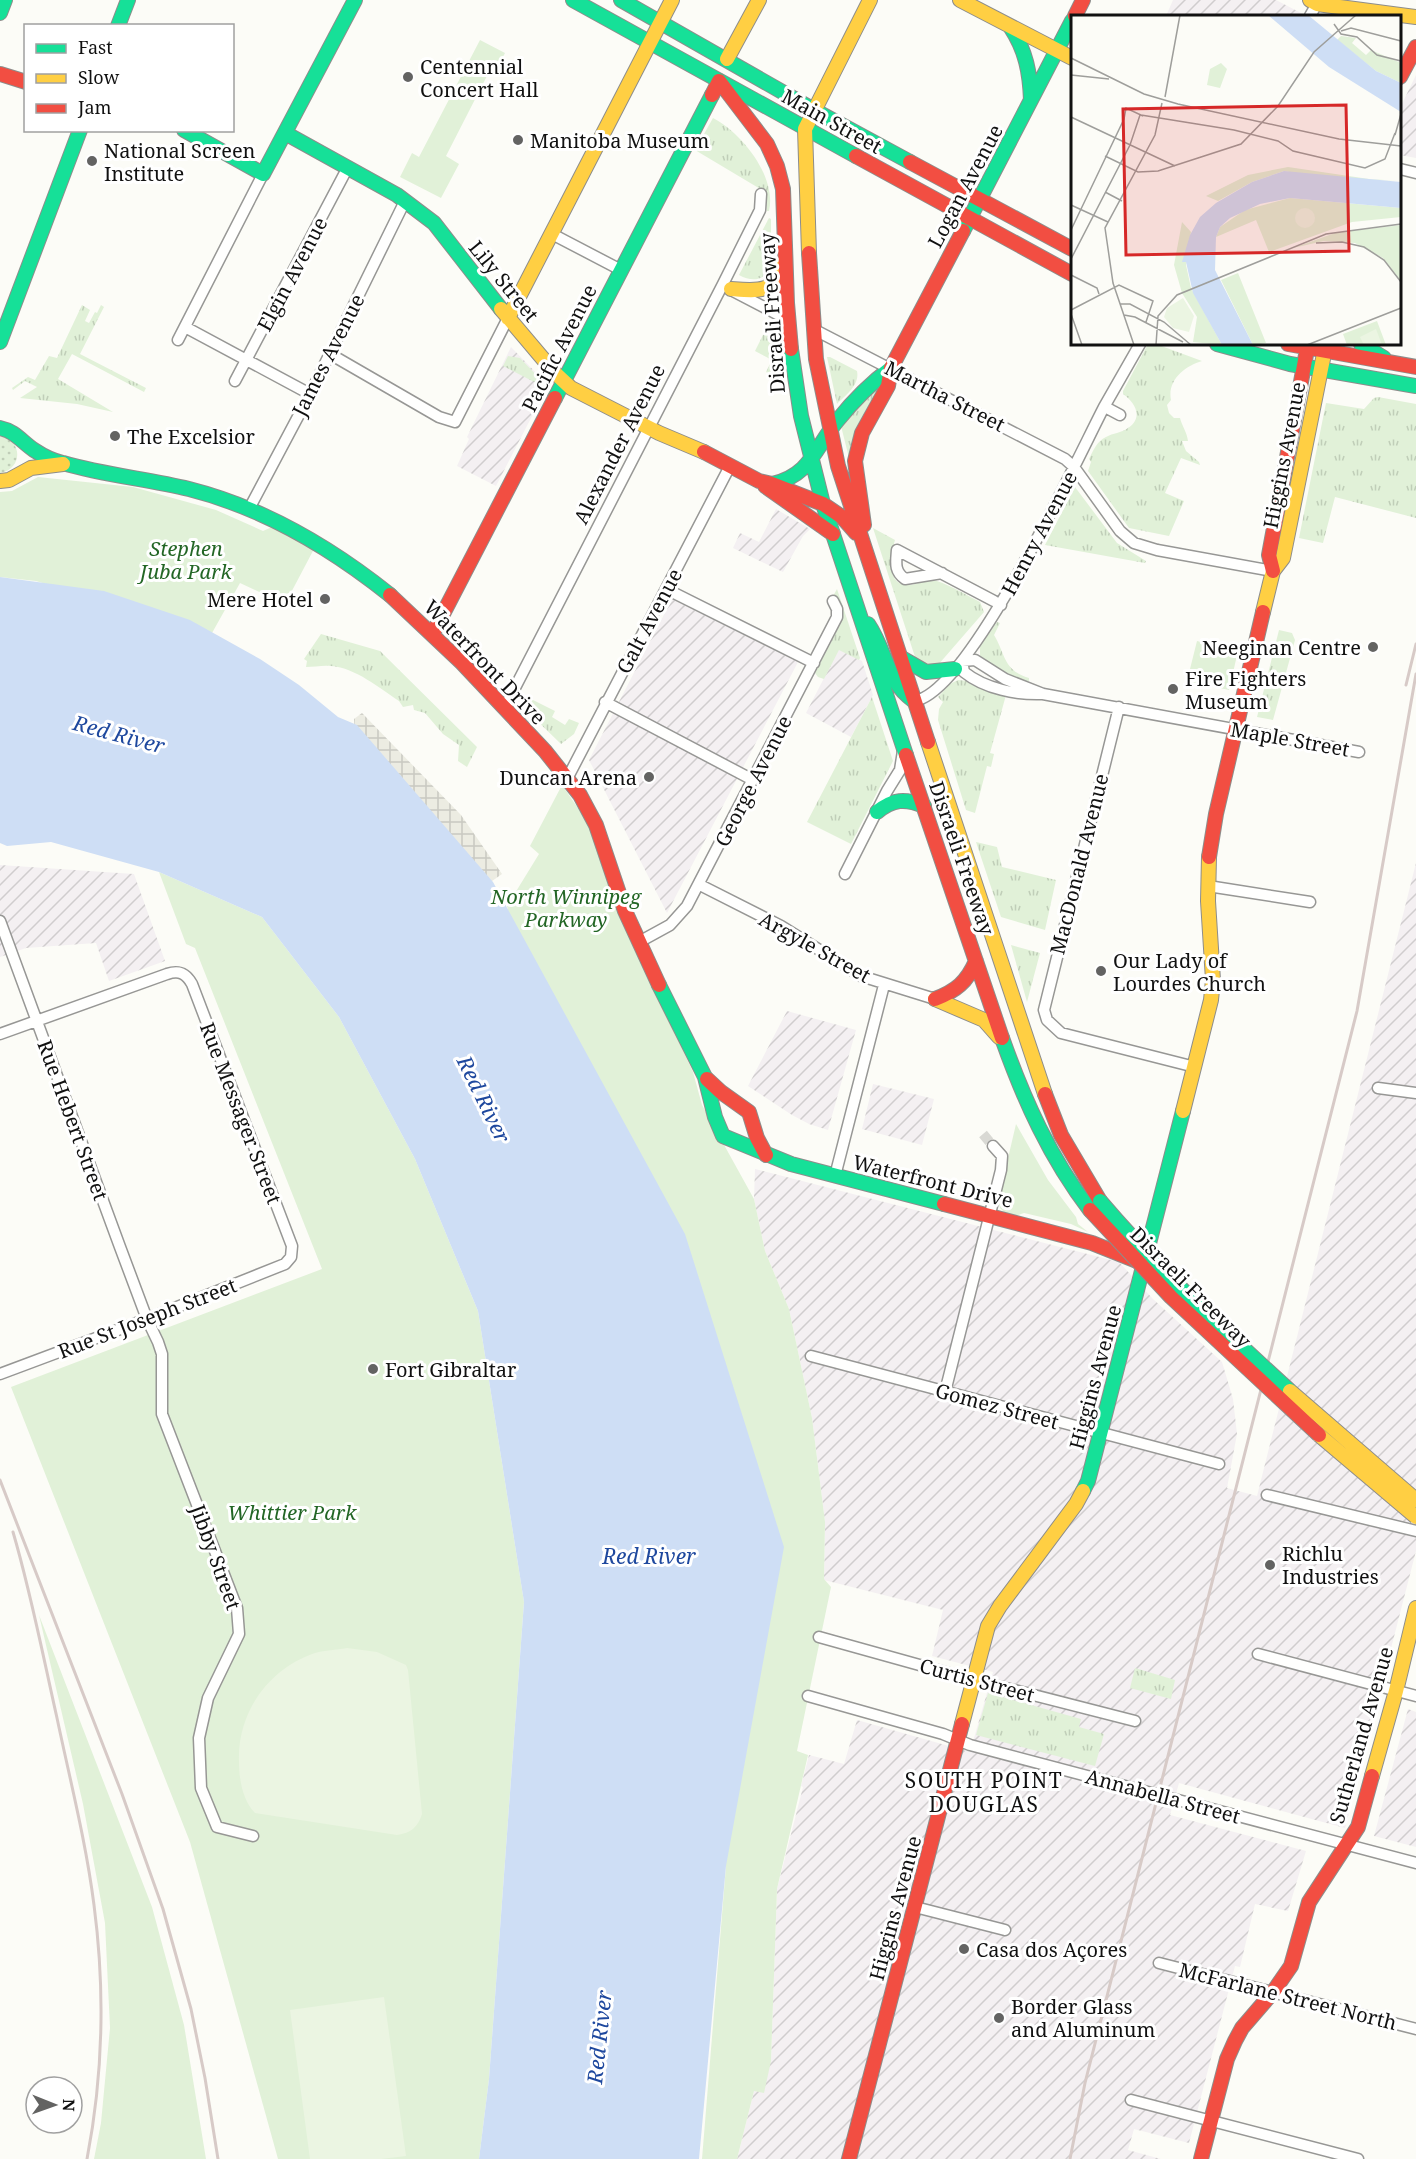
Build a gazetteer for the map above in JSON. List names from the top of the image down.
{
  "streets": {
    "main road": [
      "Main Street",
      "Logan Avenue",
      "Lily Street",
      "Disraeli Freeway",
      "Pacific Avenue",
      "Higgins Avenue",
      "Waterfront Drive",
      "Sutherland Avenue"
    ],
    "street": [
      "Elgin Avenue",
      "James Avenue",
      "Martha Street",
      "Alexander Avenue",
      "Henry Avenue",
      "Galt Avenue",
      "Maple Street",
      "George Avenue",
      "MacDonald Avenue",
      "Argyle Street",
      "Rue Messager Street",
      "Rue Hebert Street",
      "Rue St Joseph Street",
      "Gomez Street",
      "Jibby Street",
      "Curtis Street",
      "Annabella Street",
      "McFarlane Street North"
    ]
  },
  "crossings": [
    ["Main Street", "Logan Avenue"],
    ["Main Street", "Disraeli Freeway"],
    ["Main Street", "Pacific Avenue"],
    ["Logan Avenue", "Lily Street"],
    ["Logan Avenue", "Disraeli Freeway"],
    ["Logan Avenue", "Martha Street"],
    ["Elgin Avenue", "Lily Street"],
    ["Lily Street", "Disraeli Freeway"],
    ["Lily Street", "Pacific Avenue"],
    ["Lily Street", "James Avenue"],
    ["Lily Street", "Alexander Avenue"],
    ["Lily Street", "Galt Avenue"],
    ["Disraeli Freeway", "Pacific Avenue"],
    ["Disraeli Freeway", "Martha Street"],
    ["Disraeli Freeway", "Henry Avenue"],
    ["Pacific Avenue", "Waterfront Drive"],
    ["James Avenue", "Waterfront Drive"],
    ["Martha Street", "Henry Avenue"],
    ["Alexander Avenue", "Waterfront Drive"],
    ["Higgins Avenue", "Waterfront Drive"],
    ["Higgins Avenue", "Maple Street"],
    ["Higgins Avenue", "MacDonald Avenue"],
    ["Higgins Avenue", "Gomez Street"],
    ["Higgins Avenue", "Curtis Street"],
    ["Higgins Avenue", "Annabella Street"],
    ["Henry Avenue", "Maple Street"],
    ["Galt Avenue", "Waterfront Drive"],
    ["Waterfront Drive", "George Avenue"],
    ["Maple Street", "MacDonald Avenue"],
    ["George Avenue", "Argyle Street"],
    ["Rue Messager Street", "Rue Hebert Street"],
    ["Rue Messager Street", "Rue St Joseph Street"],
    ["Rue Hebert Street", "Rue St Joseph Street"],
    ["Rue Hebert Street", "Jibby Street"],
    ["Rue St Joseph Street", "Jibby Street"],
    ["Sutherland Avenue", "Annabella Street"],
    ["Sutherland Avenue", "McFarlane Street North"]
  ],
  "districts": ["SOUTH POINT DOUGLAS"],
  "water": ["Red River"],
  "parks": ["Stephen Juba Park", "North Winnipeg Parkway", "Whittier Park"],
  "places": [
    "Centennial Concert Hall",
    "Manitoba Museum",
    "National Screen Institute",
    "The Excelsior",
    "Mere Hotel",
    "Neeginan Centre",
    "Fire Fighters Museum",
    "Duncan Arena",
    "Our Lady of Lourdes Church",
    "Fort Gibraltar",
    "Richlu Industries",
    "Casa dos Açores",
    "Border Glass and Aluminum"
  ],
  "legend": ["Fast", "Slow", "Jam"],
  "north": "right"
}
